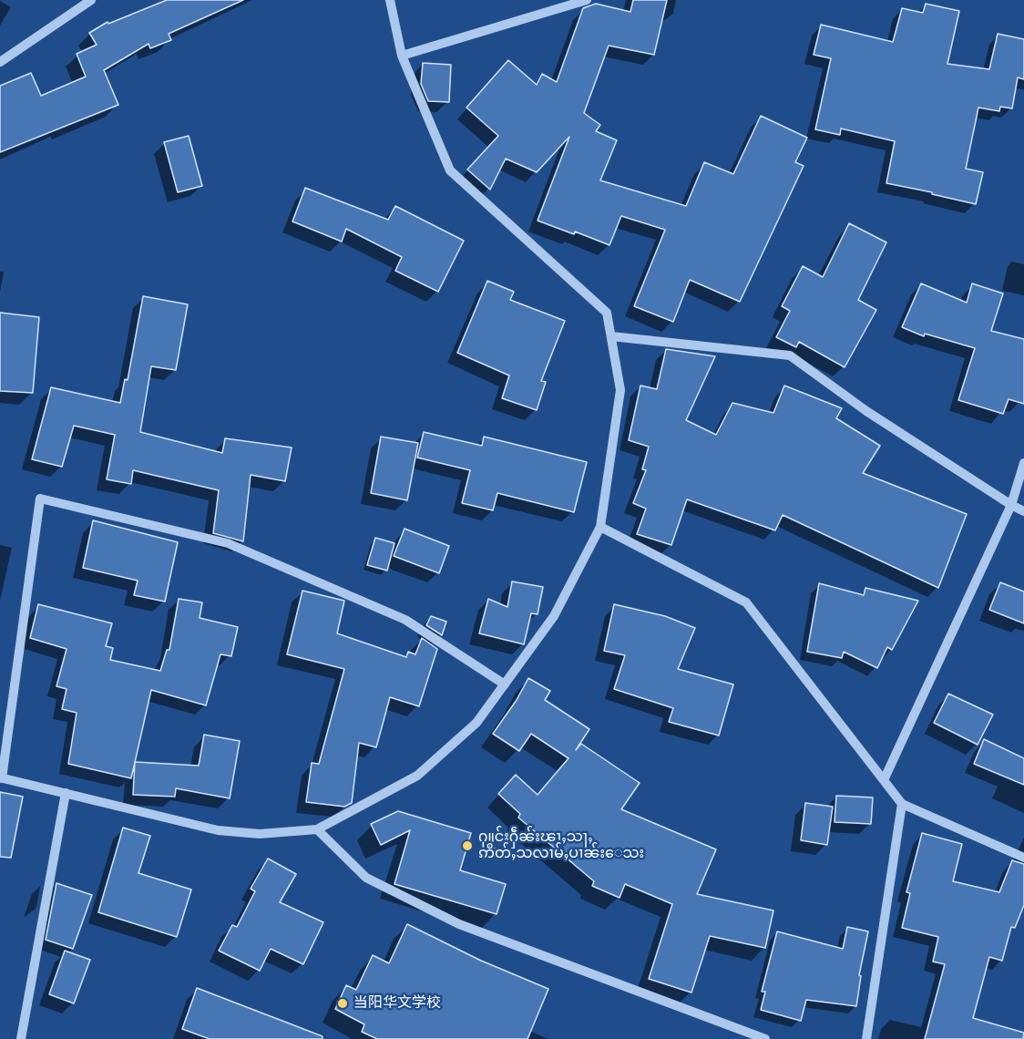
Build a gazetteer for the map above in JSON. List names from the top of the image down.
{
  "places": ["ႁူင်းႁဵၼ်းၽႃႇသႃႇ ဢိတ်ႇသလၢမ်ႇပၢၼ်းေသး", "当阳华文学校"]
}
